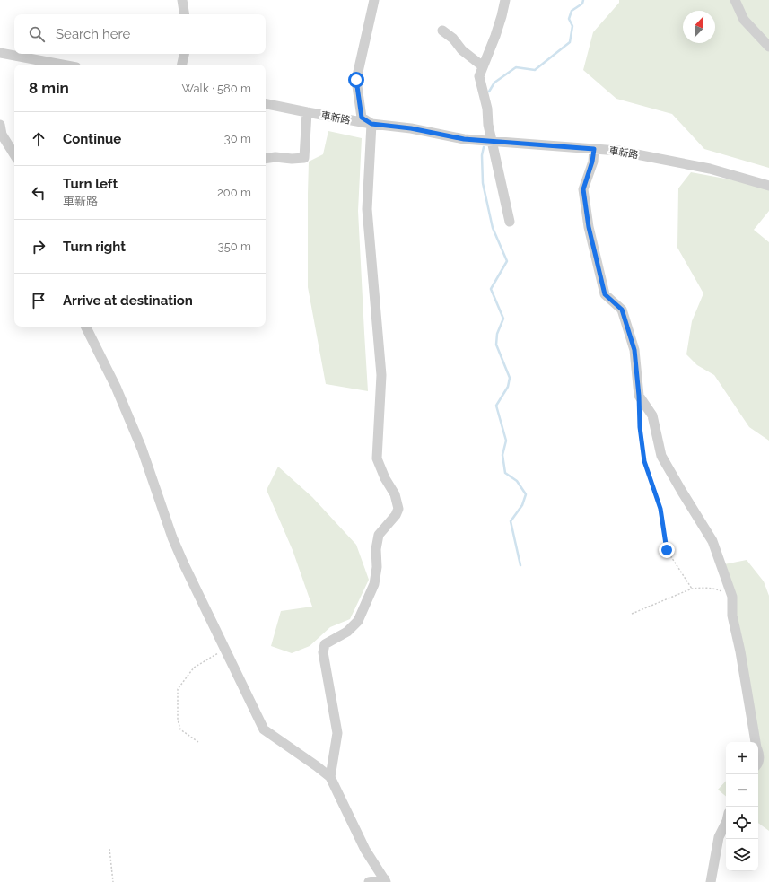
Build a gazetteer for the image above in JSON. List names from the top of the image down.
{
  "streets": {
    "street": ["車新路"]
  },
  "north": "top right",
  "page": {
    "search": "Search here",
    "heading": ["8 min", "Walk · 580 m"],
    "list": [
      ["Continue", "30 m"],
      ["Turn left", "車新路", "200 m"],
      ["Turn right", "350 m"],
      "Arrive at destination"
    ],
    "map_buttons": ["+", "−"]
  }
}
